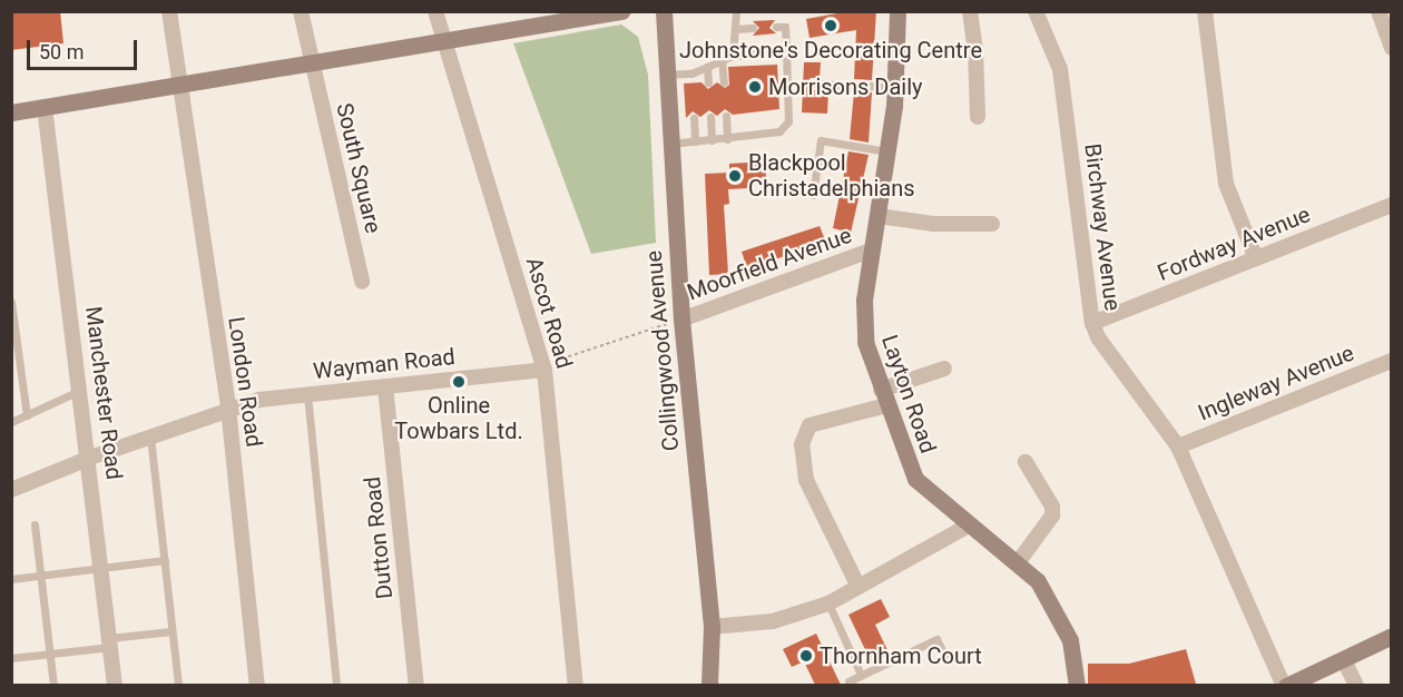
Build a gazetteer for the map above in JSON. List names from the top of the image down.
{
  "streets": {
    "street": [
      "South Square",
      "Birchway Avenue",
      "Fordway Avenue",
      "Moorfield Avenue",
      "Ascot Road",
      "Collingwood Avenue",
      "Wayman Road",
      "London Road",
      "Ingleway Avenue",
      "Manchester Road",
      "Layton Road",
      "Dutton Road"
    ]
  },
  "crossings": [
    ["Birchway Avenue", "Fordway Avenue"],
    ["Birchway Avenue", "Ingleway Avenue"],
    ["Moorfield Avenue", "Collingwood Avenue"],
    ["Moorfield Avenue", "Layton Road"],
    ["Ascot Road", "Wayman Road"],
    ["Wayman Road", "London Road"],
    ["Wayman Road", "Manchester Road"],
    ["Wayman Road", "Dutton Road"]
  ],
  "places": [
    "Johnstone's Decorating Centre",
    "Morrisons Daily",
    "Blackpool Christadelphians",
    "Online Towbars Ltd.",
    "Thornham Court"
  ],
  "scale_bar": "50 m"
}
